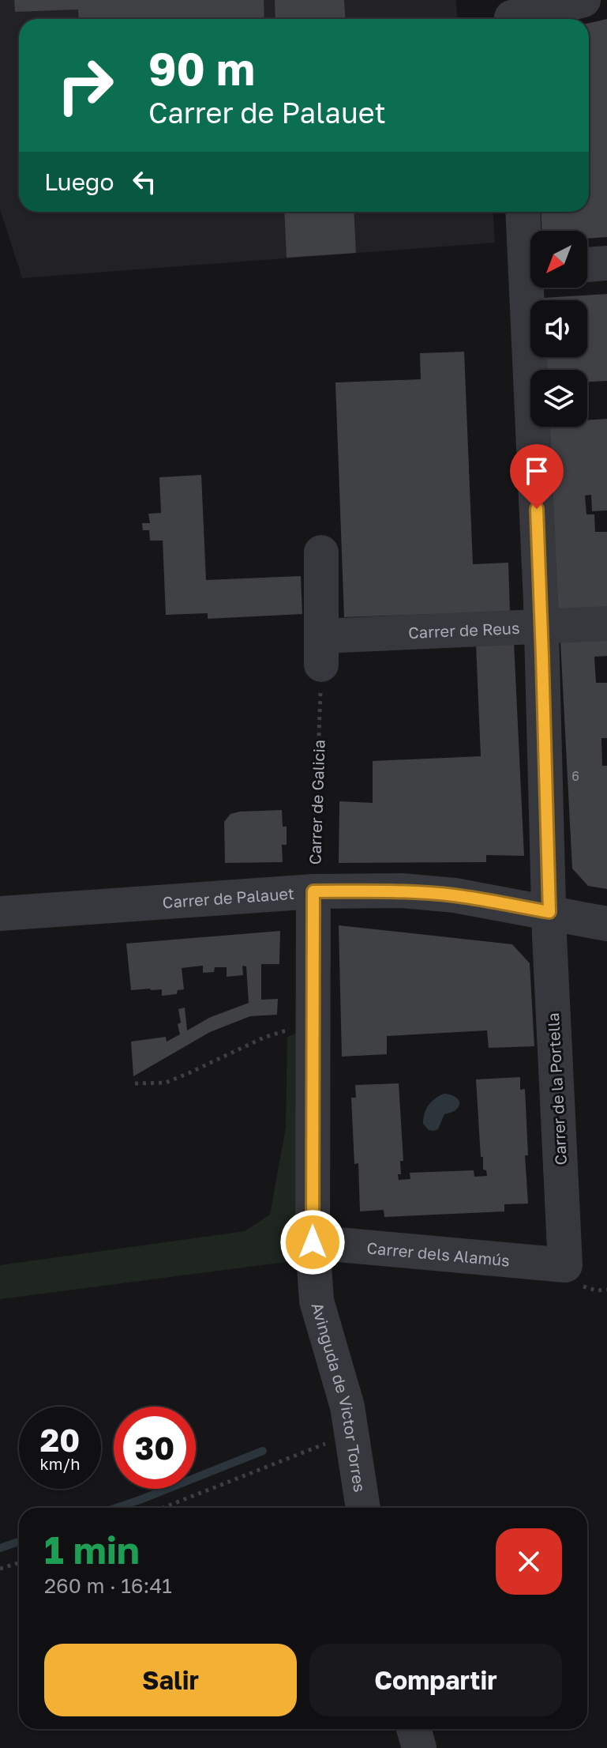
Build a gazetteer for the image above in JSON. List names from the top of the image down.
{
  "streets": {
    "street": [
      "Carrer de Reus",
      "Carrer de Palauet",
      "Carrer de la Portella",
      "Carrer dels Alamús",
      "Avinguda de Victor Torres"
    ],
    "path": ["Carrer de Galicia"]
  },
  "crossings": [
    ["Carrer de Reus", "Carrer de Galicia"],
    ["Carrer de Reus", "Carrer de la Portella"],
    ["Carrer de Galicia", "Carrer de Palauet"],
    ["Carrer de Palauet", "Carrer de la Portella"],
    ["Carrer de la Portella", "Carrer dels Alamús"],
    ["Carrer dels Alamús", "Avinguda de Victor Torres"]
  ],
  "house_numbers": ["6"],
  "north": "bottom left",
  "page": {
    "turn": ["90 m", "Carrer de Palauet"],
    "then": "Luego",
    "speed": "20 km/h",
    "limit": "30",
    "heading": ["1 min", "260 m · 16:41"],
    "buttons": ["Salir", "Compartir"]
  }
}
